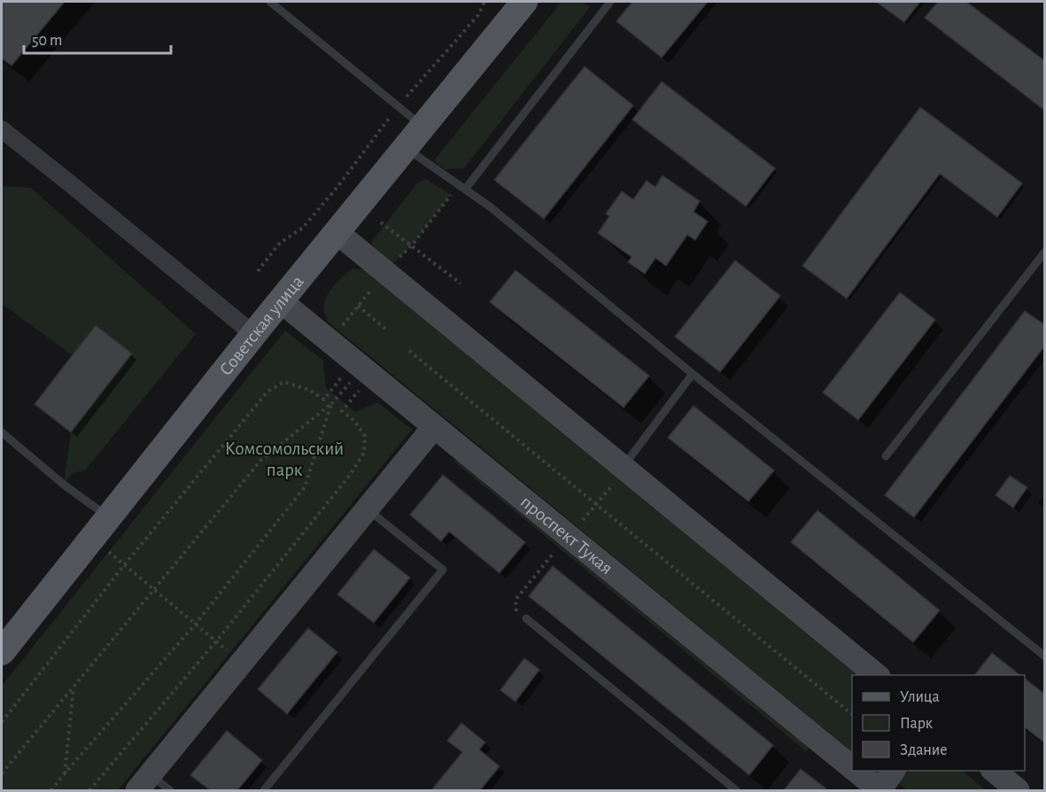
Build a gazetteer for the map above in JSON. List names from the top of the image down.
{
  "streets": {
    "main road": ["Советская улица", "проспект Тукая"]
  },
  "crossings": [
    ["Советская улица", "проспект Тукая"]
  ],
  "parks": ["Комсомольский парк"],
  "legend": ["Улица", "Парк", "Здание"],
  "scale_bar": "50 m"
}
